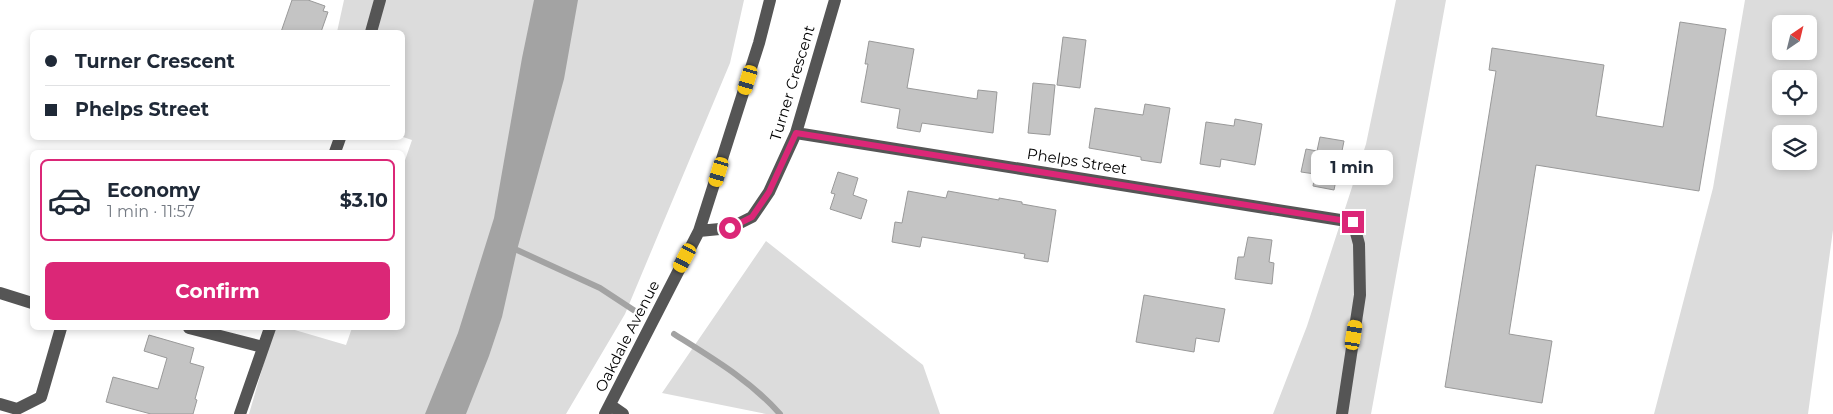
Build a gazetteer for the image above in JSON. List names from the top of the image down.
{
  "streets": {
    "street": ["Turner Crescent", "Phelps Street", "Oakdale Avenue"]
  },
  "crossings": [
    ["Turner Crescent", "Phelps Street"],
    ["Turner Crescent", "Oakdale Avenue"]
  ],
  "north": "top right",
  "page": {
    "banner": ["Turner Crescent", "Phelps Street"],
    "bubble": "1 min",
    "list": [
      {
        "name": "Economy",
        "note": "1 min · 11:57",
        "value": "$3.10"
      }
    ],
    "buttons": "Confirm"
  }
}
